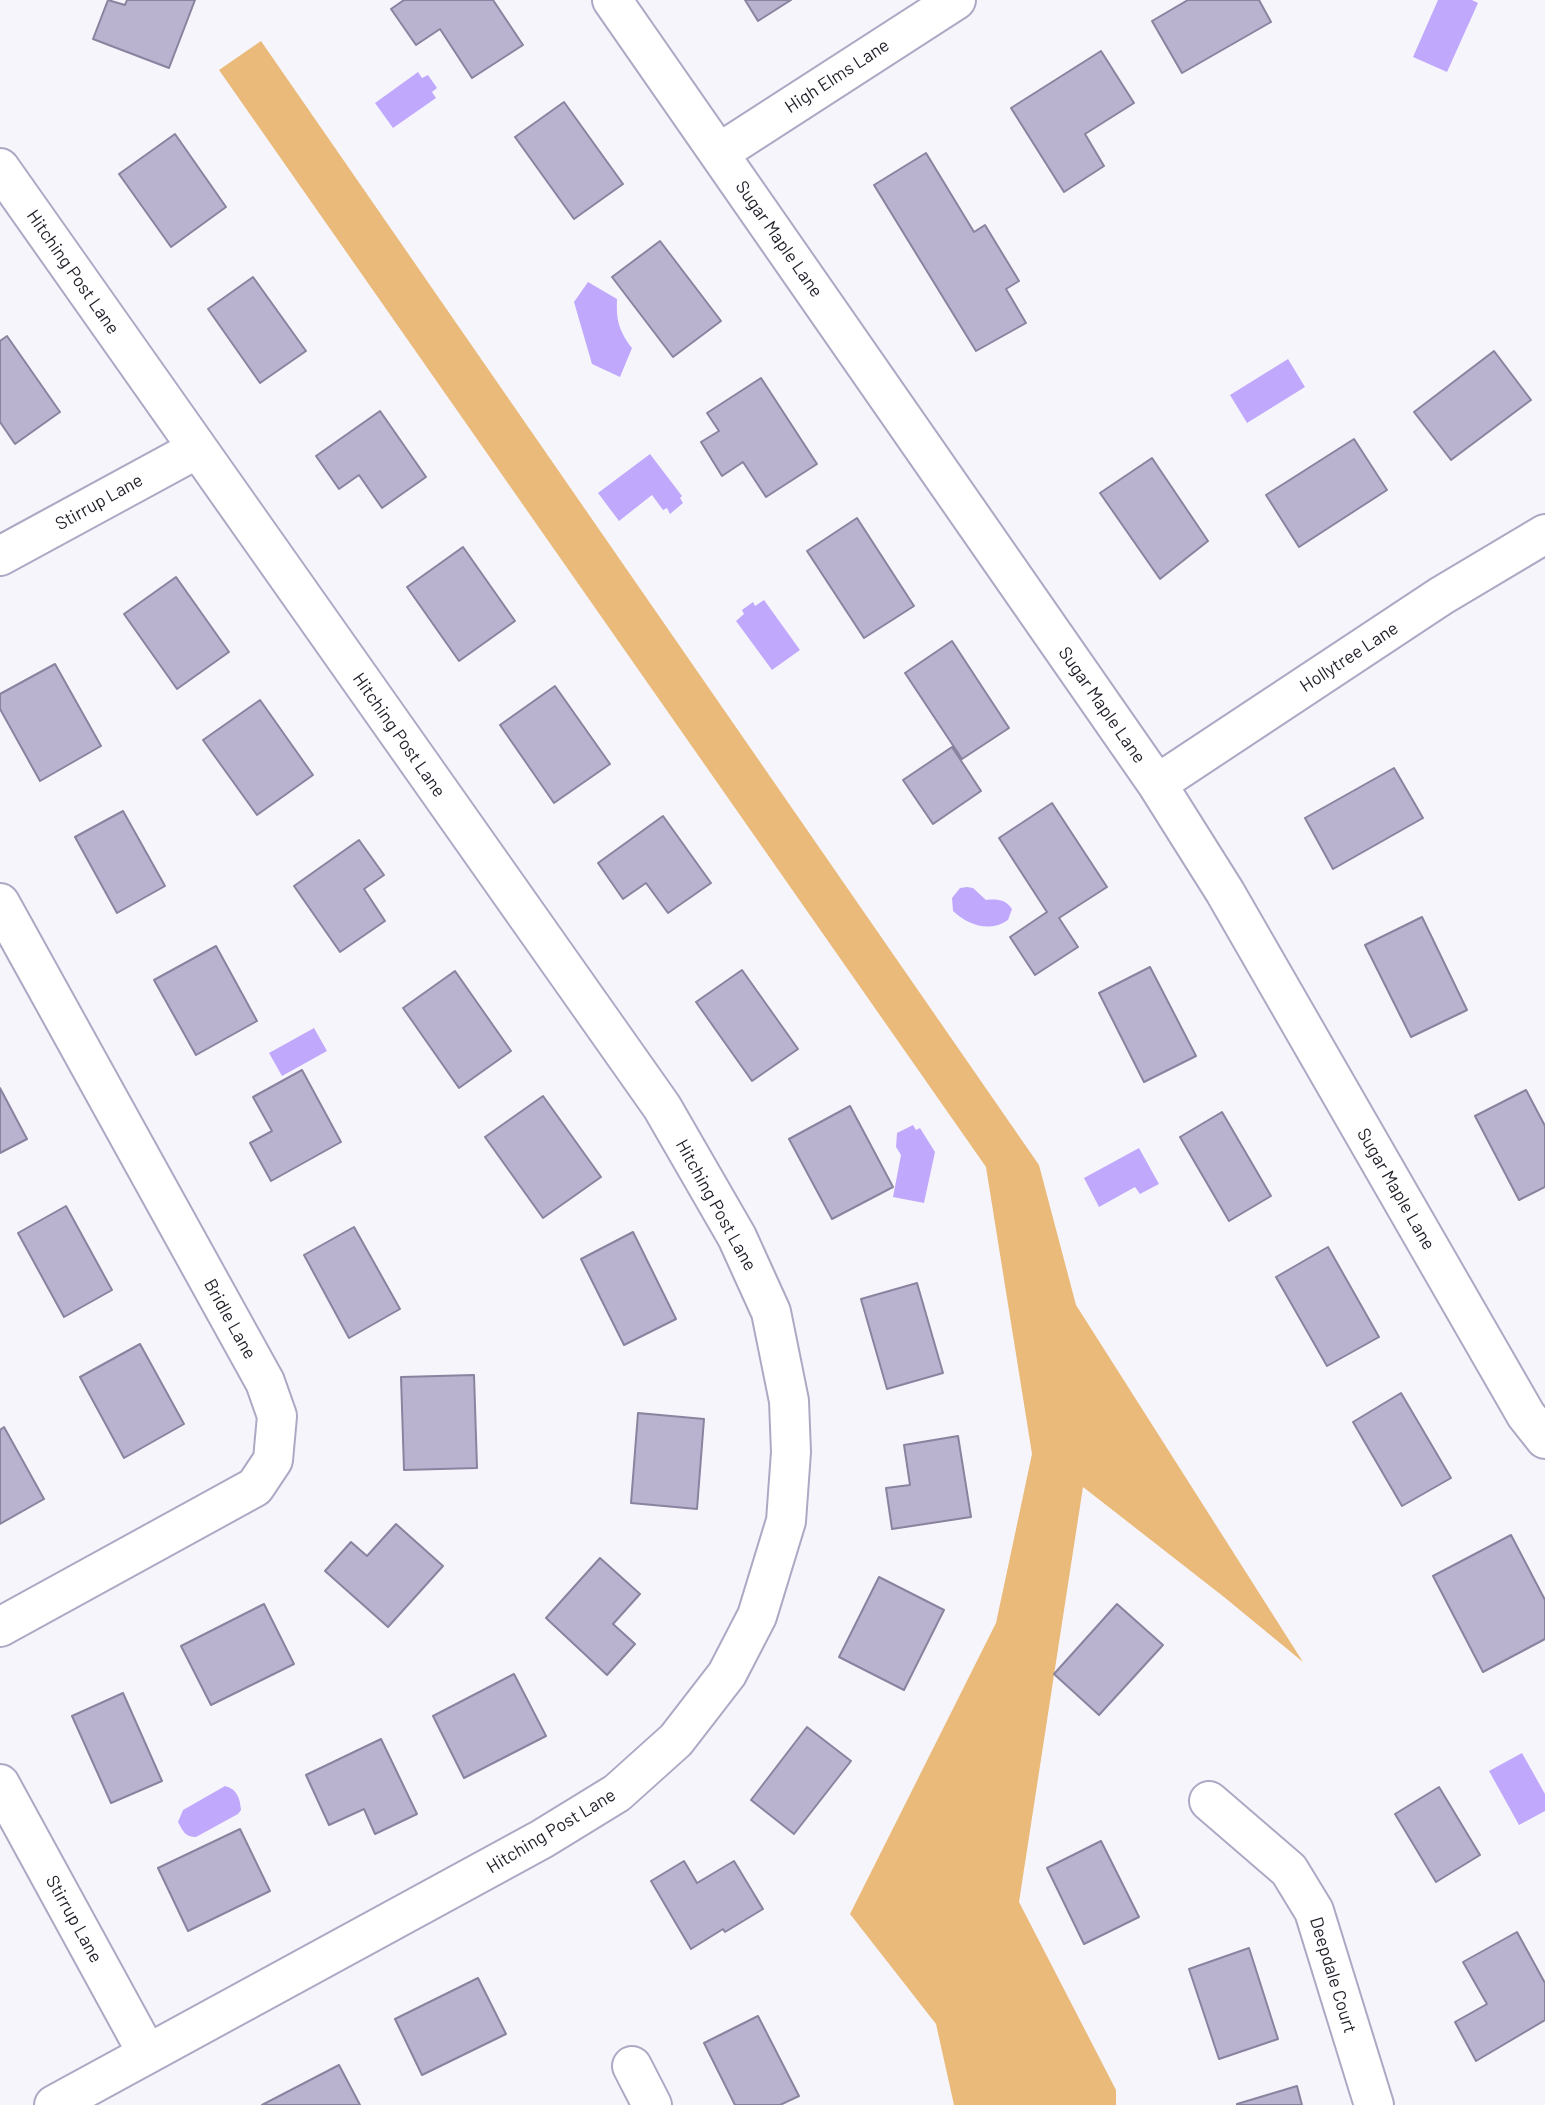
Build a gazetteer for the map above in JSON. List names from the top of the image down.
{
  "streets": {
    "street": [
      "High Elms Lane",
      "Sugar Maple Lane",
      "Hitching Post Lane",
      "Stirrup Lane",
      "Hollytree Lane",
      "Bridle Lane",
      "Deepdale Court"
    ]
  },
  "crossings": [
    ["High Elms Lane", "Sugar Maple Lane"],
    ["Sugar Maple Lane", "Hollytree Lane"],
    ["Hitching Post Lane", "Stirrup Lane"]
  ]
}
